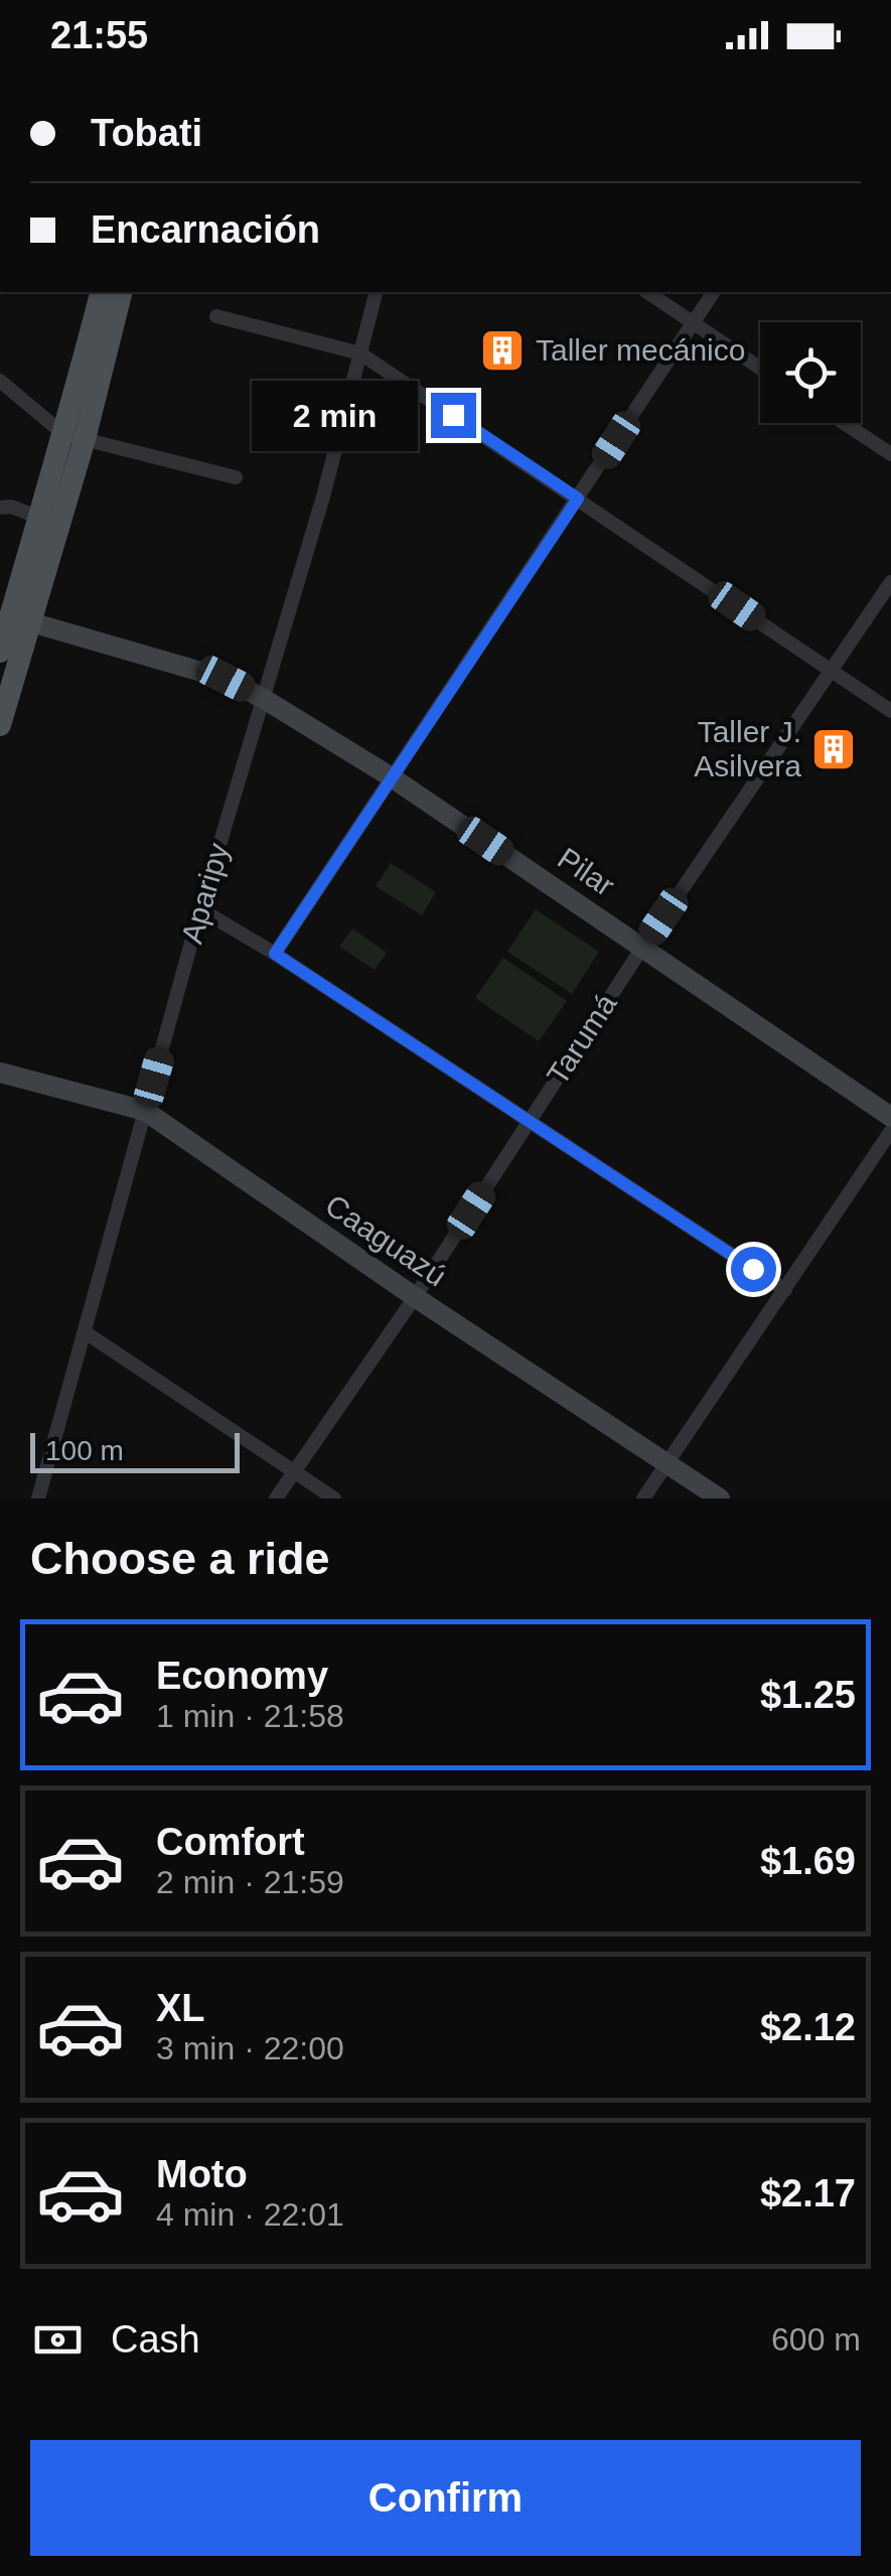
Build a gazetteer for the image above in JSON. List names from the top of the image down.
{
  "streets": {
    "street": [
      "Pilar",
      "Aparipy",
      "Tarumá",
      "Caaguazú"
    ]
  },
  "crossings": [
    ["Pilar", "Aparipy"],
    ["Pilar", "Tarumá"],
    ["Aparipy", "Caaguazú"],
    ["Tarumá", "Caaguazú"]
  ],
  "places": {
    "building": ["Taller mecánico", "Taller J. Asilvera"]
  },
  "scale_bar": "100 m",
  "page": {
    "status": "21:55",
    "banner": ["Tobati", "Encarnación"],
    "bubble": "2 min",
    "scale": "100 m",
    "heading": "Choose a ride",
    "list": [
      {
        "name": "Economy",
        "note": "1 min · 21:58",
        "value": "$1.25"
      },
      {
        "name": "Comfort",
        "note": "2 min · 21:59",
        "value": "$1.69"
      },
      {
        "name": "XL",
        "note": "3 min · 22:00",
        "value": "$2.12"
      },
      {
        "name": "Moto",
        "note": "4 min · 22:01",
        "value": "$2.17"
      }
    ],
    "pay": ["Cash", "600 m"],
    "buttons": "Confirm"
  }
}
